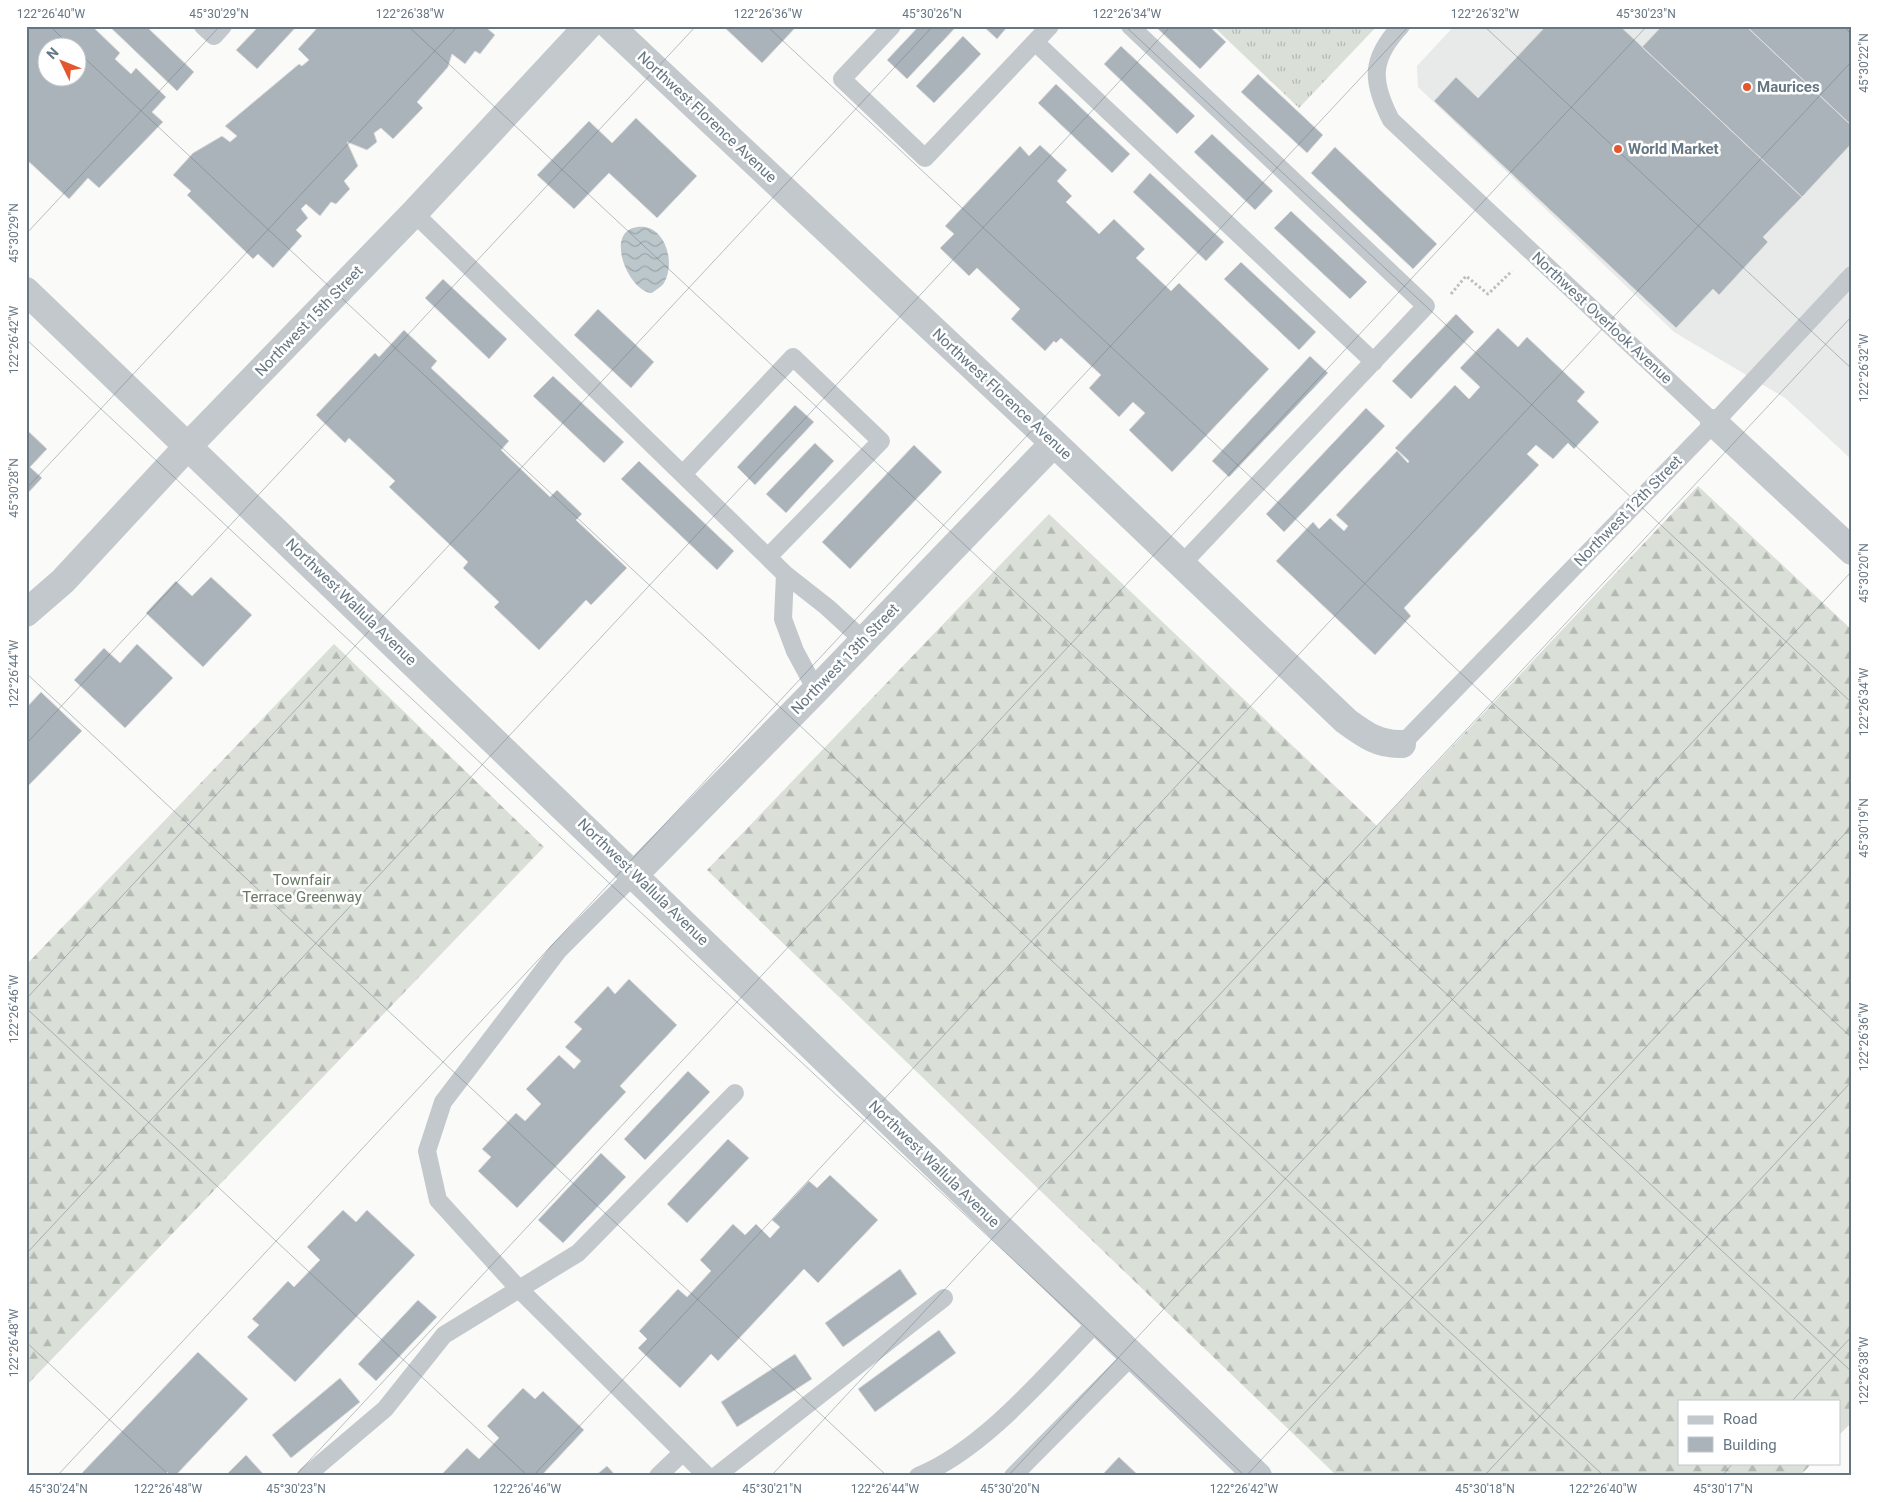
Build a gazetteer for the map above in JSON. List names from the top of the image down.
{
  "streets": {
    "street": [
      "Northwest Florence Avenue",
      "Northwest Overlook Avenue",
      "Northwest 15th Street",
      "Northwest Wallula Avenue",
      "Northwest 13th Street"
    ],
    "lane": ["Northwest 12th Street"]
  },
  "crossings": [
    ["Northwest Florence Avenue", "Northwest 12th Street"],
    ["Northwest Florence Avenue", "Northwest 13th Street"],
    ["Northwest Overlook Avenue", "Northwest 12th Street"],
    ["Northwest 15th Street", "Northwest Wallula Avenue"],
    ["Northwest Wallula Avenue", "Northwest 13th Street"]
  ],
  "parks": ["Townfair Terrace Greenway"],
  "places": ["Maurices", "World Market"],
  "legend": ["Road", "Building"],
  "north": "top left",
  "coordinates": [
    "122°26'40\"W",
    "45°30'29\"N",
    "122°26'38\"W",
    "122°26'36\"W",
    "45°30'26\"N",
    "122°26'34\"W",
    "122°26'32\"W",
    "45°30'23\"N",
    "45°30'22\"N",
    "122°26'42\"W",
    "45°30'28\"N",
    "45°30'20\"N",
    "122°26'44\"W",
    "45°30'19\"N",
    "122°26'46\"W",
    "122°26'48\"W",
    "45°30'24\"N",
    "45°30'21\"N",
    "45°30'18\"N",
    "45°30'17\"N"
  ]
}
